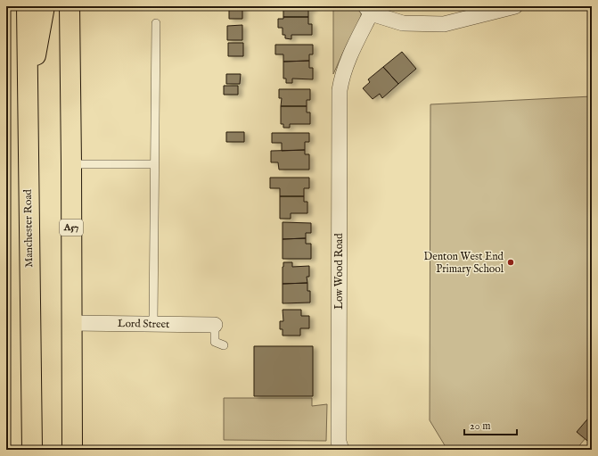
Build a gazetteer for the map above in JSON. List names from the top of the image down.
{
  "streets": {
    "highway": ["A57", "Manchester Road"],
    "street": ["Low Wood Road", "Lord Street"]
  },
  "crossings": [
    ["A57", "Lord Street"]
  ],
  "places": ["Denton West End Primary School"],
  "scale_bar": "20 m"
}
